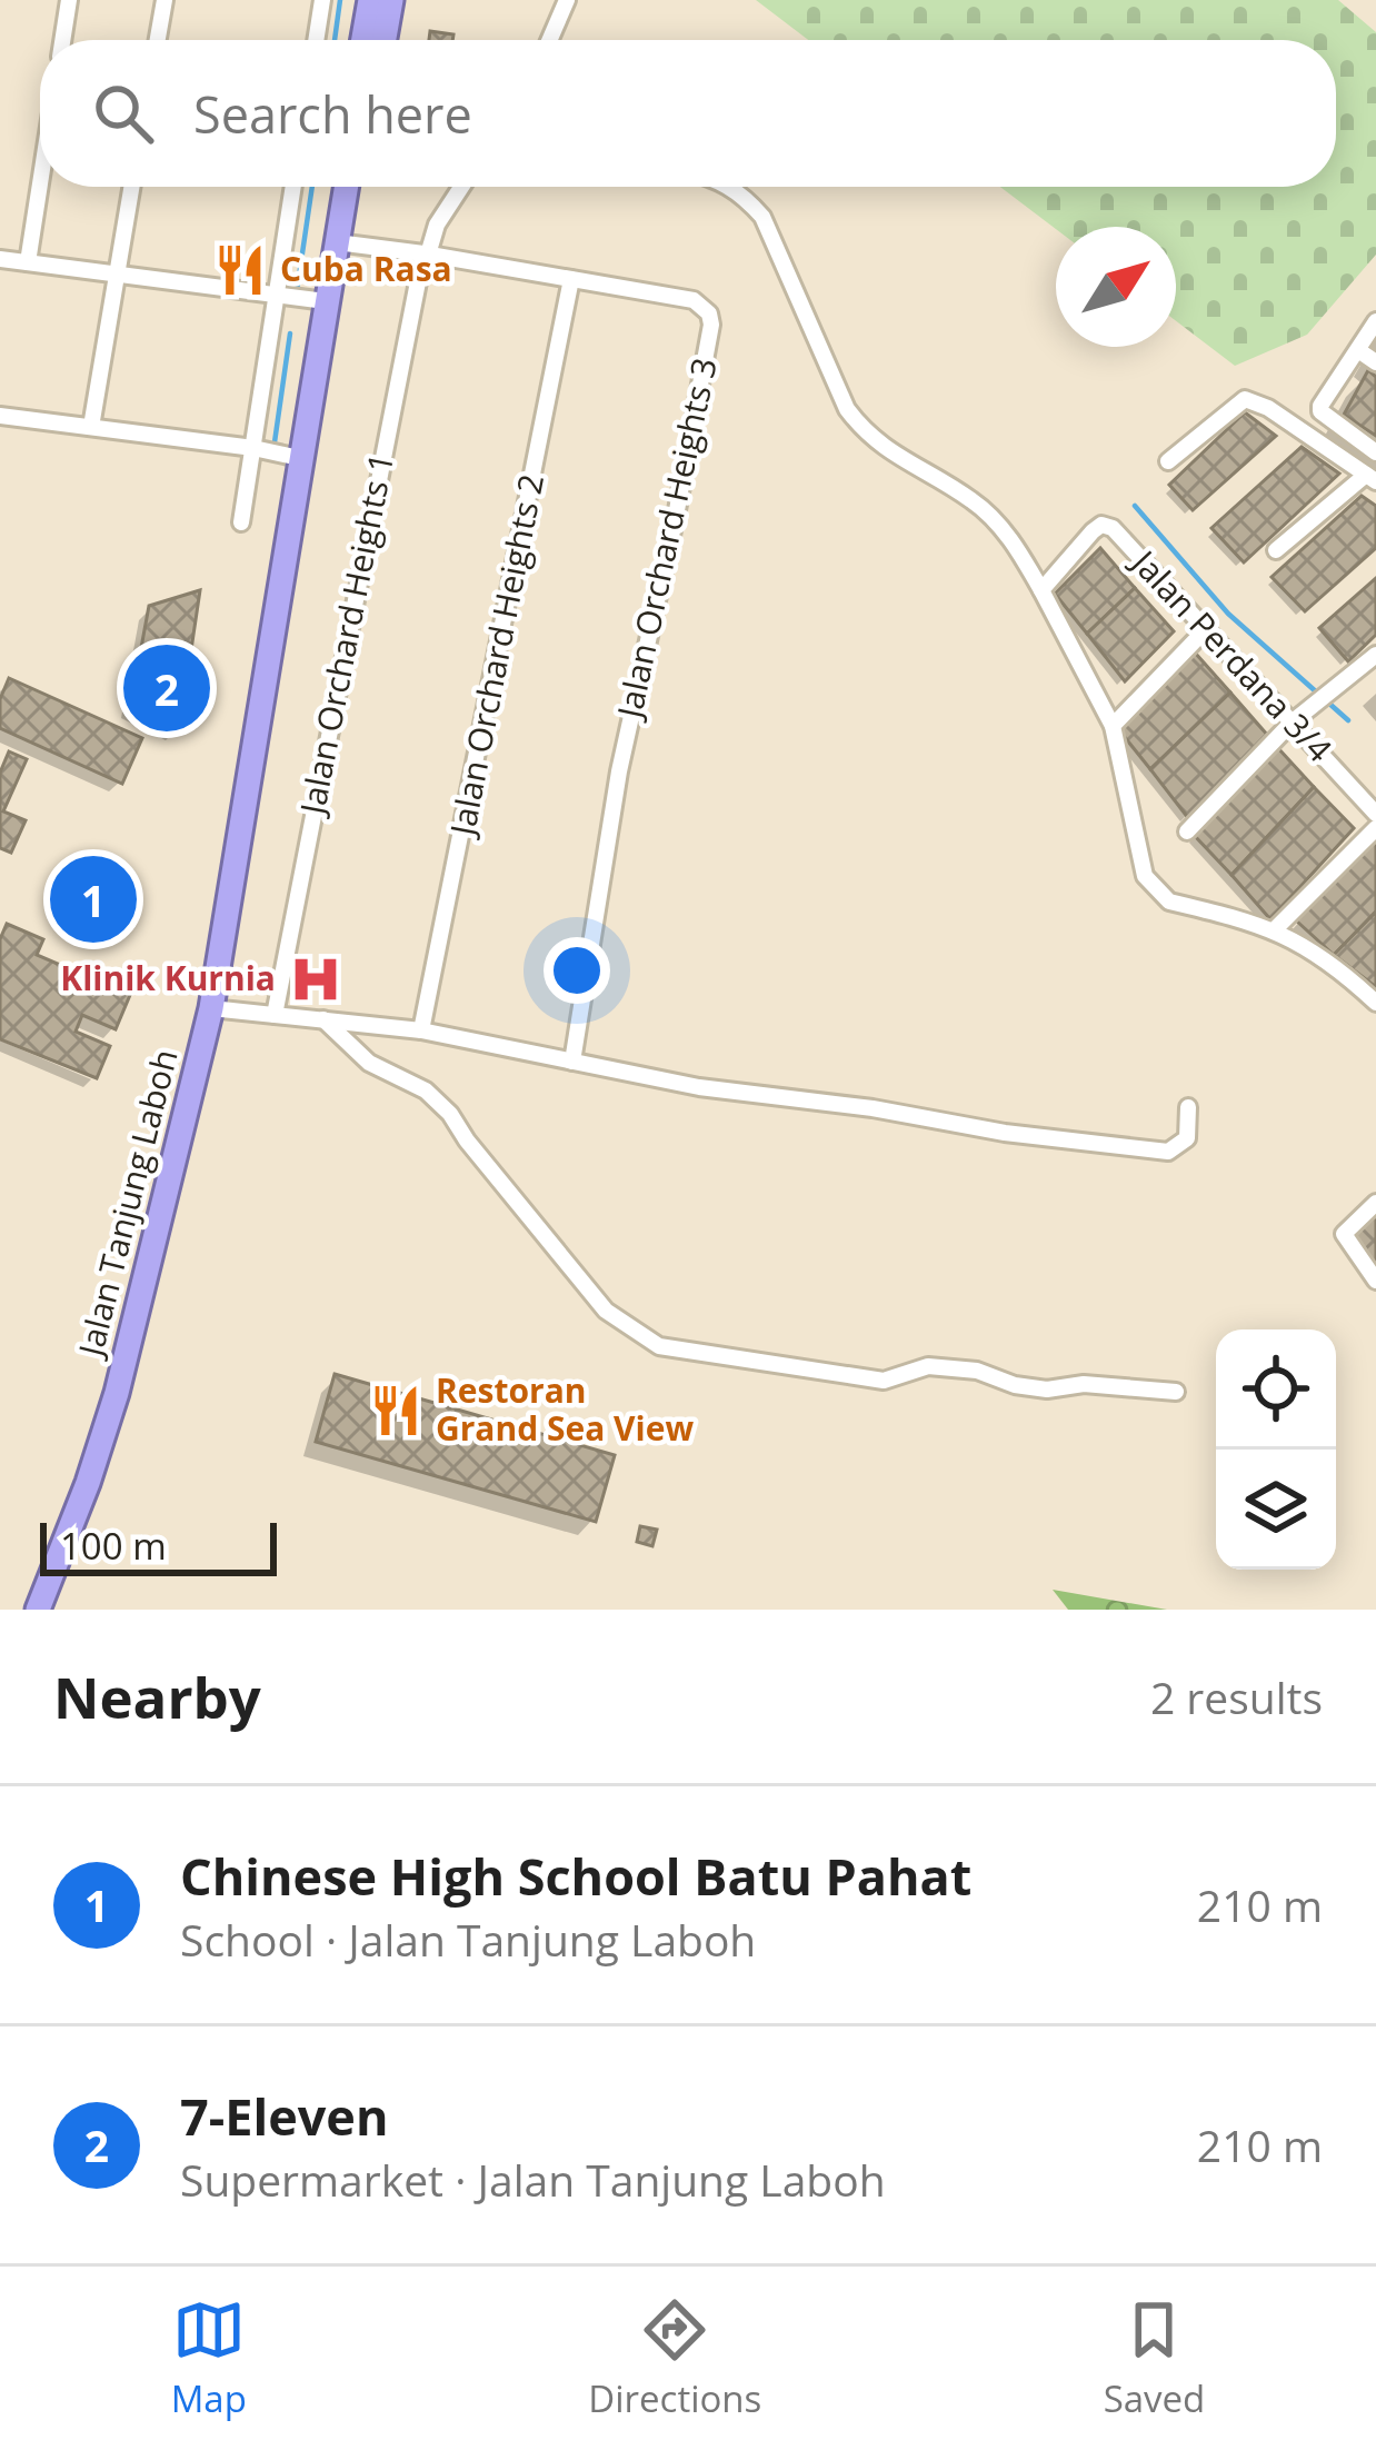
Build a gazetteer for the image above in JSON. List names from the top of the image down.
{
  "streets": {
    "highway": ["Jalan Tanjung Laboh"],
    "street": [
      "Jalan Orchard Heights 3",
      "Jalan Orchard Heights 1",
      "Jalan Orchard Heights 2",
      "Jalan Perdana 3/4"
    ]
  },
  "crossings": [
    ["Jalan Orchard Heights 3", "Jalan Orchard Heights 1"],
    ["Jalan Orchard Heights 3", "Jalan Orchard Heights 2"],
    ["Jalan Orchard Heights 3", "Jalan Tanjung Laboh"]
  ],
  "places": {
    "restaurant": ["Cuba Rasa", "Restoran Grand Sea View"],
    "hospital": ["Klinik Kurnia"]
  },
  "scale_bar": "100 m",
  "north": "top right",
  "page": {
    "search": "Search here",
    "pins": ["2", "1"],
    "scale": "100 m",
    "heading": ["Nearby", "2 results"],
    "list": [
      {
        "mark": "1",
        "name": "Chinese High School Batu Pahat",
        "note": "School · Jalan Tanjung Laboh",
        "value": "210 m"
      },
      {
        "mark": "2",
        "name": "7-Eleven",
        "note": "Supermarket · Jalan Tanjung Laboh",
        "value": "210 m"
      }
    ],
    "nav": ["Map", "Directions", "Saved"]
  }
}
